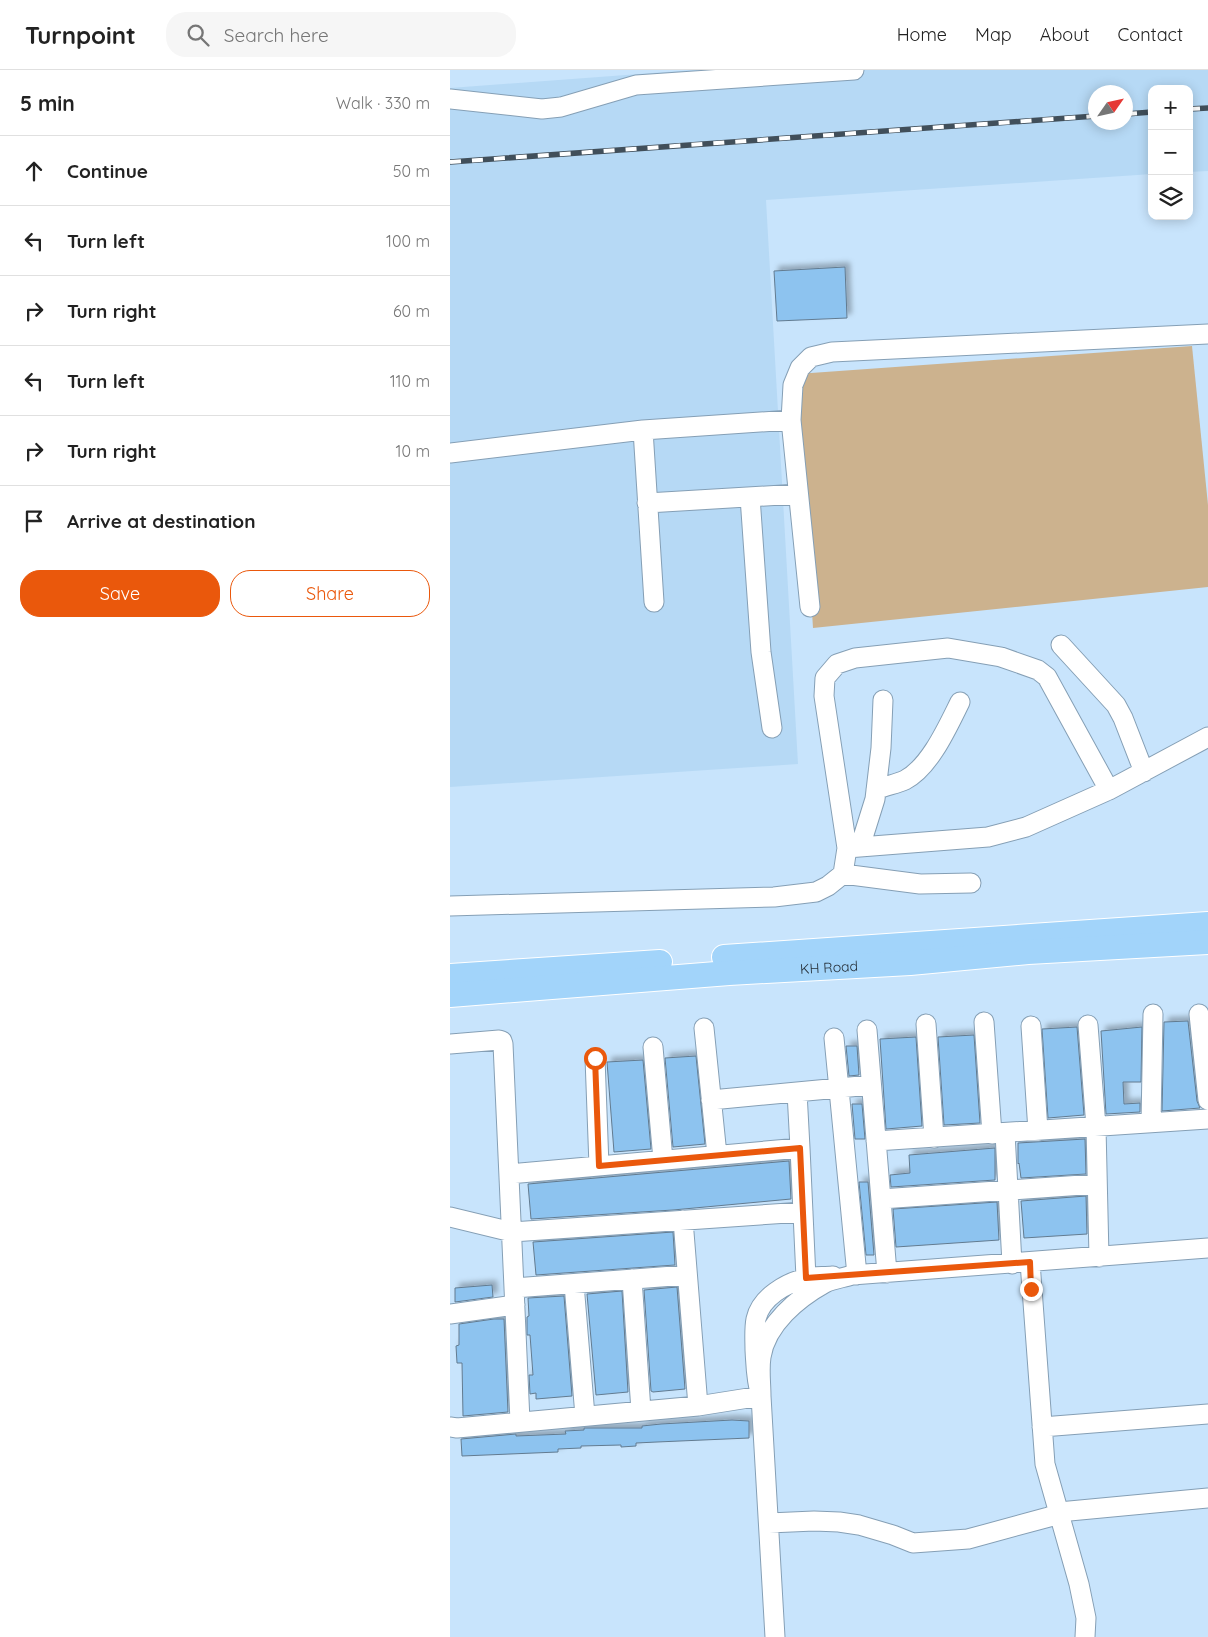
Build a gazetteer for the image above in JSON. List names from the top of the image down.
{
  "streets": {
    "main road": ["KH Road"]
  },
  "north": "top right",
  "page": {
    "header": "Turnpoint",
    "search": "Search here",
    "nav": [
      "Home",
      "Map",
      "About",
      "Contact"
    ],
    "heading": ["5 min", "Walk · 330 m"],
    "map_buttons": ["+", "−"],
    "list": [
      ["Continue", "50 m"],
      ["Turn left", "100 m"],
      ["Turn right", "60 m"],
      ["Turn left", "110 m"],
      ["Turn right", "10 m"],
      "Arrive at destination"
    ],
    "buttons": ["Save", "Share"]
  }
}
